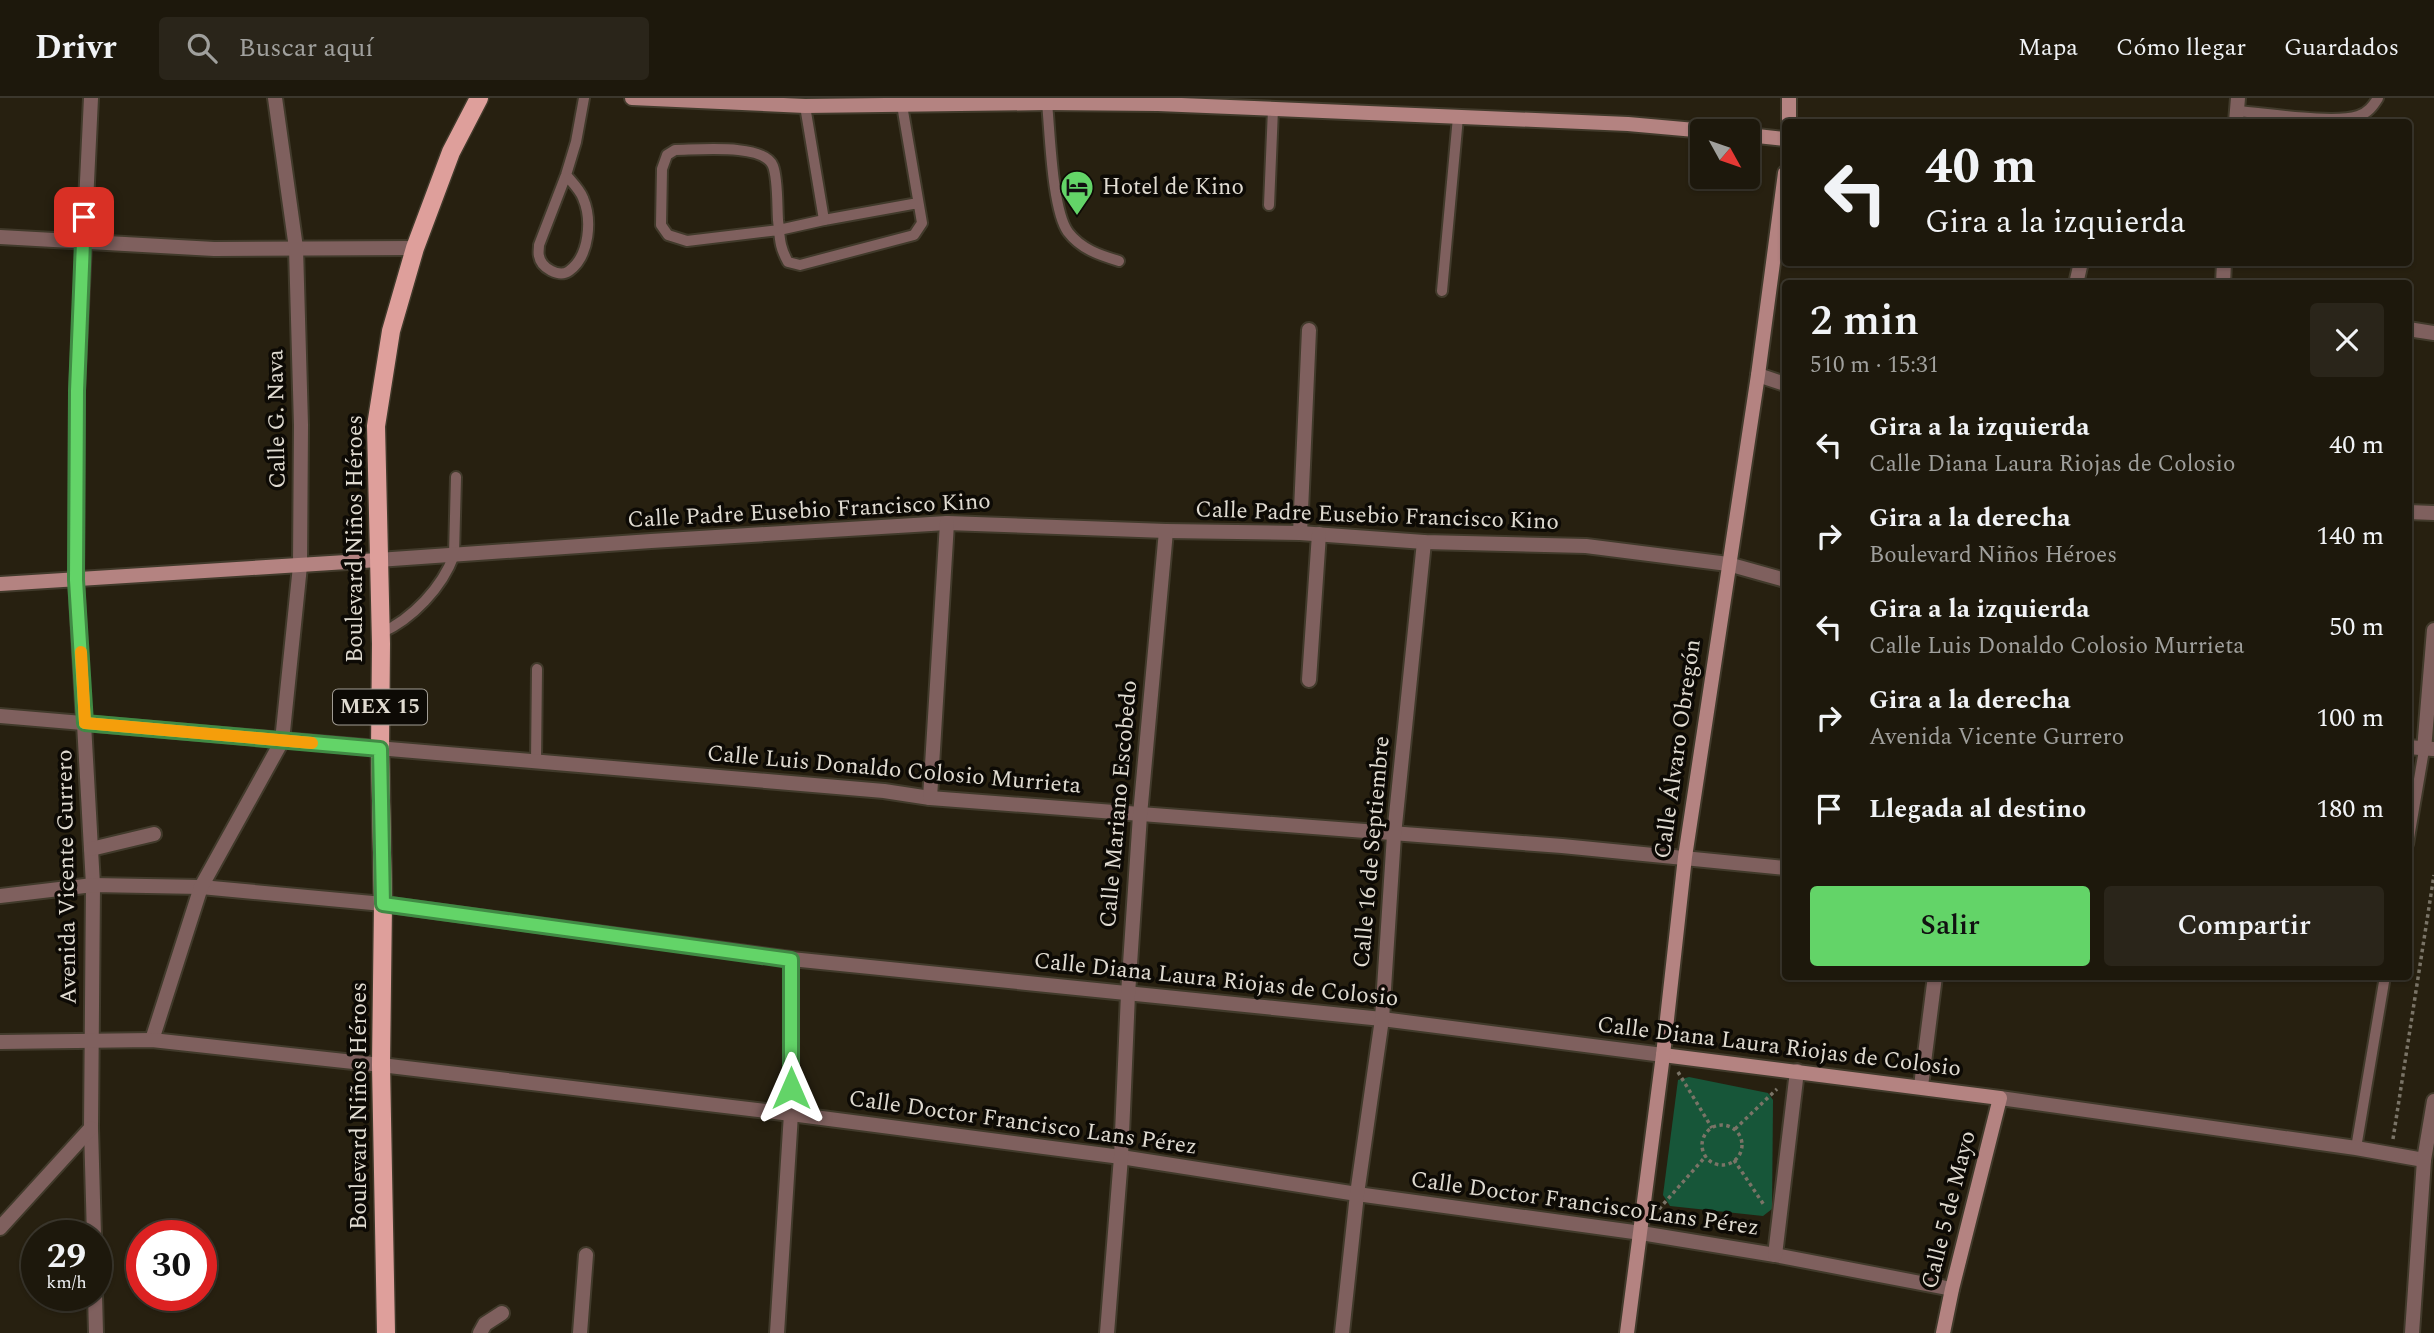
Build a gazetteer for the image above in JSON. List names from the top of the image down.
{
  "streets": {
    "main road": ["Boulevard Niños Héroes", "MEX 15"],
    "street": [
      "Calle G. Nava",
      "Calle Padre Eusebio Francisco Kino",
      "Calle Álvaro Obregón",
      "Calle Luis Donaldo Colosio Murrieta",
      "Calle Mariano Escobedo",
      "Calle 16 de Septiembre",
      "Avenida Vicente Gurrero",
      "Calle Diana Laura Riojas de Colosio",
      "Calle Doctor Francisco Lans Pérez",
      "Calle 5 de Mayo"
    ]
  },
  "crossings": [
    ["Calle G. Nava", "Calle Padre Eusebio Francisco Kino"],
    ["Calle G. Nava", "Calle Luis Donaldo Colosio Murrieta"],
    ["Calle Padre Eusebio Francisco Kino", "Boulevard Niños Héroes"],
    ["Calle Padre Eusebio Francisco Kino", "Calle Álvaro Obregón"],
    ["Calle Padre Eusebio Francisco Kino", "Calle Mariano Escobedo"],
    ["Calle Padre Eusebio Francisco Kino", "Calle 16 de Septiembre"],
    ["Calle Padre Eusebio Francisco Kino", "Avenida Vicente Gurrero"],
    ["Boulevard Niños Héroes", "Calle Luis Donaldo Colosio Murrieta"],
    ["Boulevard Niños Héroes", "Calle Diana Laura Riojas de Colosio"],
    ["Boulevard Niños Héroes", "Calle Doctor Francisco Lans Pérez"],
    ["Calle Álvaro Obregón", "Calle Luis Donaldo Colosio Murrieta"],
    ["Calle Álvaro Obregón", "Calle Diana Laura Riojas de Colosio"],
    ["Calle Álvaro Obregón", "Calle Doctor Francisco Lans Pérez"],
    ["Calle Luis Donaldo Colosio Murrieta", "Calle Mariano Escobedo"],
    ["Calle Luis Donaldo Colosio Murrieta", "Calle 16 de Septiembre"],
    ["Calle Luis Donaldo Colosio Murrieta", "Avenida Vicente Gurrero"],
    ["Calle Mariano Escobedo", "Calle Diana Laura Riojas de Colosio"],
    ["Calle Mariano Escobedo", "Calle Doctor Francisco Lans Pérez"],
    ["Calle 16 de Septiembre", "Calle Diana Laura Riojas de Colosio"],
    ["Calle 16 de Septiembre", "Calle Doctor Francisco Lans Pérez"],
    ["Avenida Vicente Gurrero", "Calle Diana Laura Riojas de Colosio"],
    ["Avenida Vicente Gurrero", "Calle Doctor Francisco Lans Pérez"],
    ["Calle Diana Laura Riojas de Colosio", "Calle 5 de Mayo"],
    ["Calle Doctor Francisco Lans Pérez", "Calle 5 de Mayo"]
  ],
  "places": {
    "hotel": ["Hotel de Kino"]
  },
  "north": "bottom right",
  "page": {
    "header": "Drivr",
    "search": "Buscar aquí",
    "nav": ["Mapa", "Cómo llegar", "Guardados"],
    "turn": ["40 m", "Gira a la izquierda"],
    "heading": ["2 min", "510 m · 15:31"],
    "list": [
      {
        "name": "Gira a la izquierda",
        "note": "Calle Diana Laura Riojas de Colosio",
        "value": "40 m"
      },
      {
        "name": "Gira a la derecha",
        "note": "Boulevard Niños Héroes",
        "value": "140 m"
      },
      {
        "name": "Gira a la izquierda",
        "note": "Calle Luis Donaldo Colosio Murrieta",
        "value": "50 m"
      },
      {
        "name": "Gira a la derecha",
        "note": "Avenida Vicente Gurrero",
        "value": "100 m"
      },
      {
        "name": "Llegada al destino",
        "value": "180 m"
      }
    ],
    "buttons": ["Salir", "Compartir"],
    "speed": "29 km/h",
    "limit": "30"
  }
}
